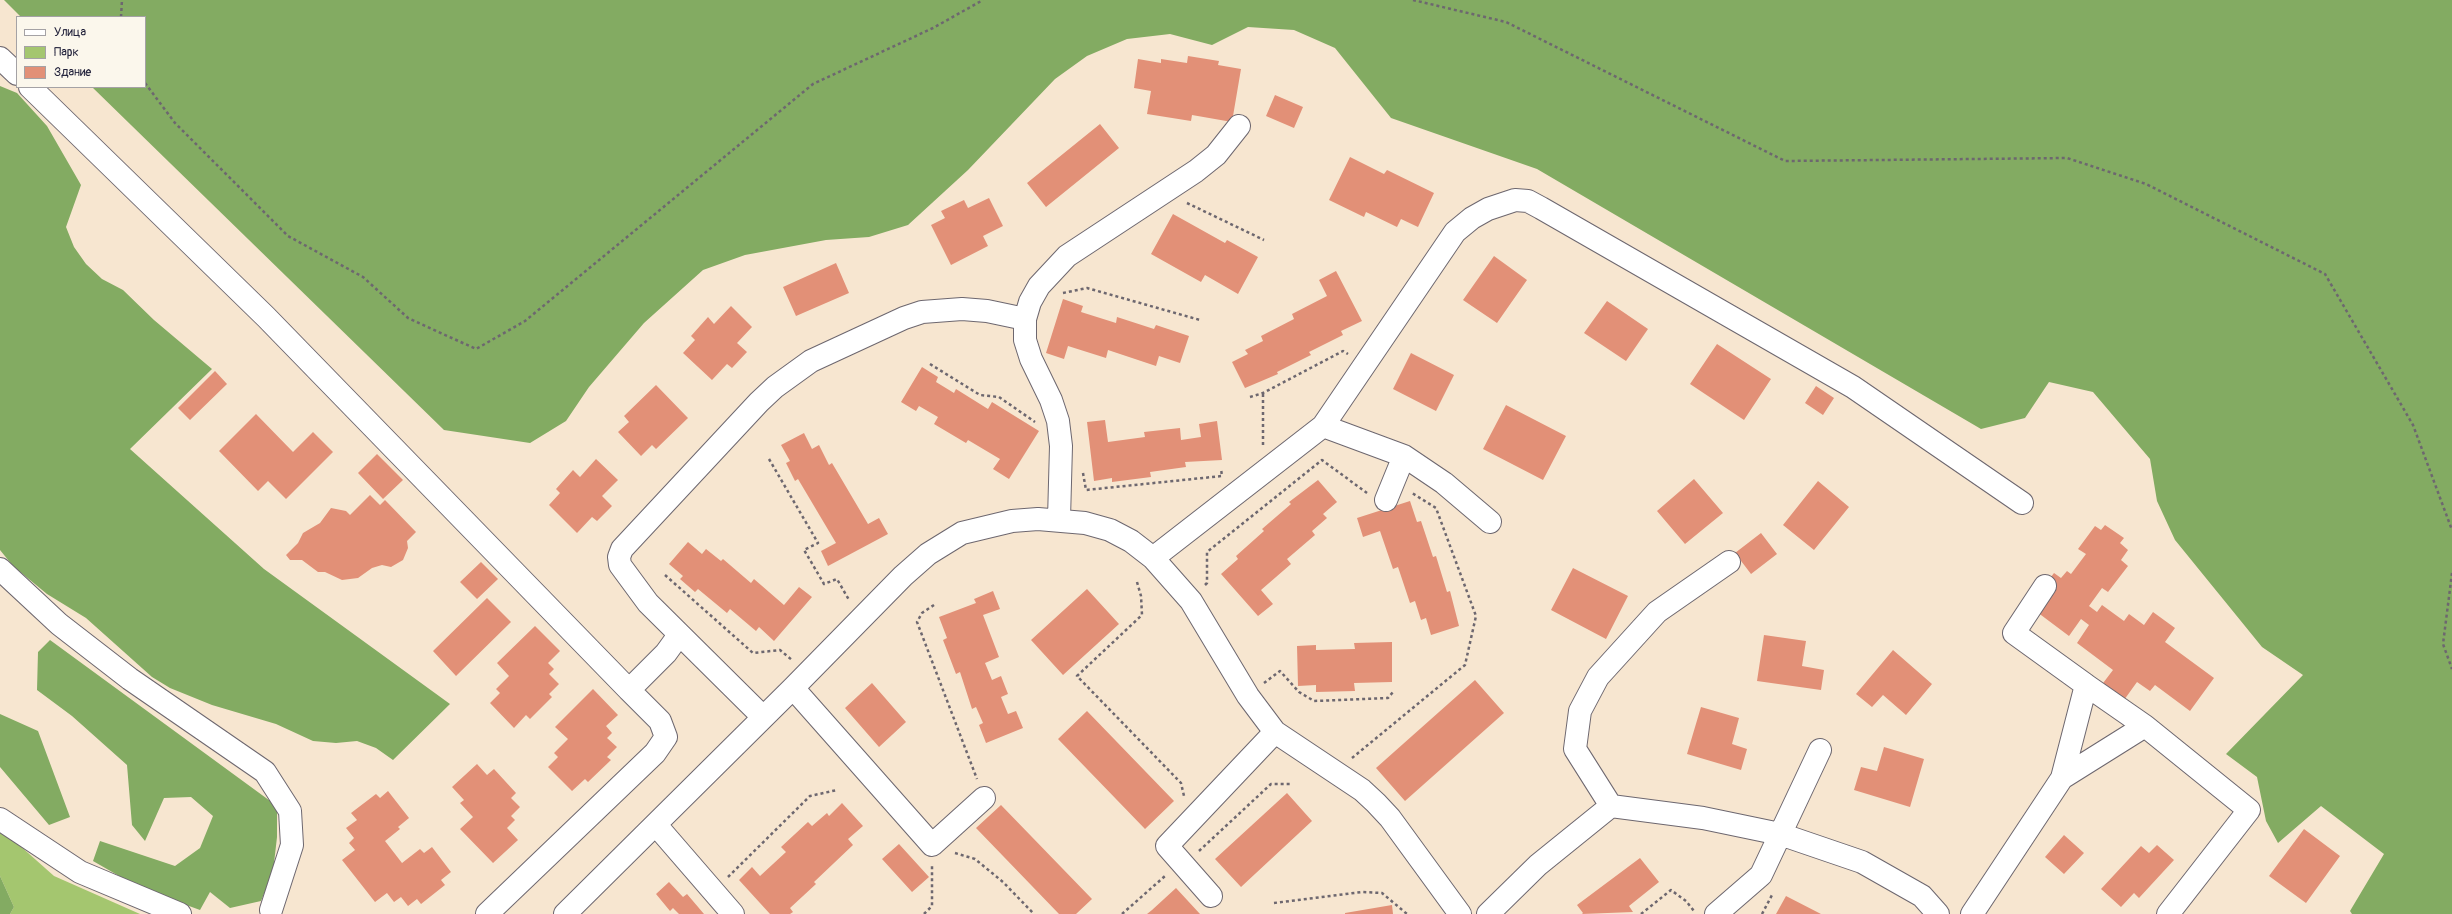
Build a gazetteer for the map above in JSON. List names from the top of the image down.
{
  "legend": ["Улица", "Парк", "Здание"]
}
